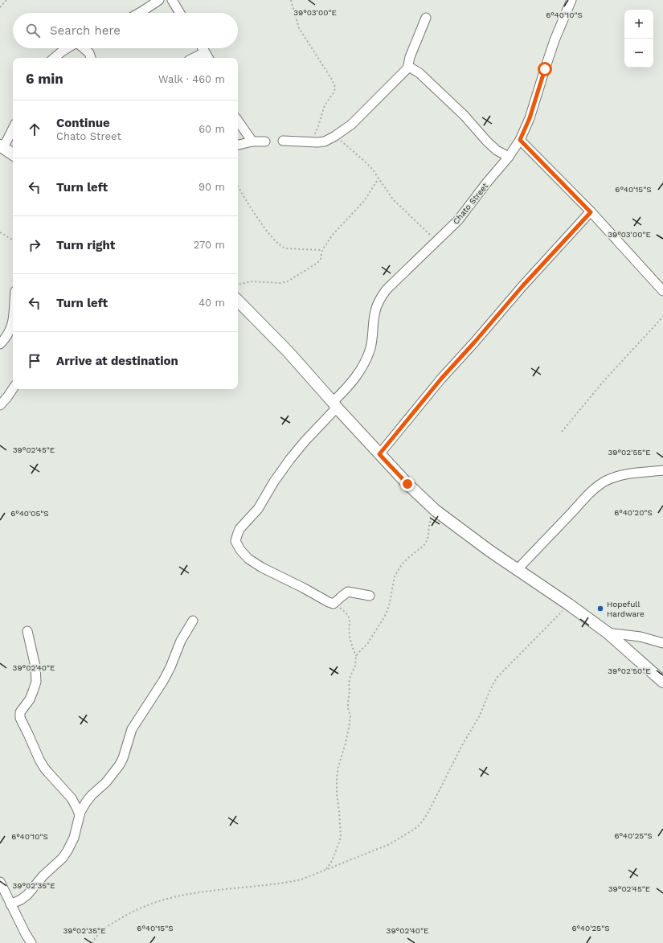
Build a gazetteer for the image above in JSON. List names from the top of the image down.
{
  "streets": {
    "street": ["Chato Street"]
  },
  "places": ["Hopefull Hardware"],
  "page": {
    "map_buttons": ["+", "−"],
    "search": "Search here",
    "heading": ["6 min", "Walk · 460 m"],
    "list": [
      ["Continue", "Chato Street", "60 m"],
      ["Turn left", "90 m"],
      ["Turn right", "270 m"],
      ["Turn left", "40 m"],
      "Arrive at destination"
    ]
  },
  "coordinates": [
    "39°03'00\"E",
    "6°40'10\"S",
    "6°40'15\"S",
    "39°02'45\"E",
    "39°02'55\"E",
    "6°40'20\"S",
    "6°40'05\"S",
    "39°02'40\"E",
    "39°02'50\"E",
    "6°40'25\"S",
    "39°02'35\"E"
  ]
}
